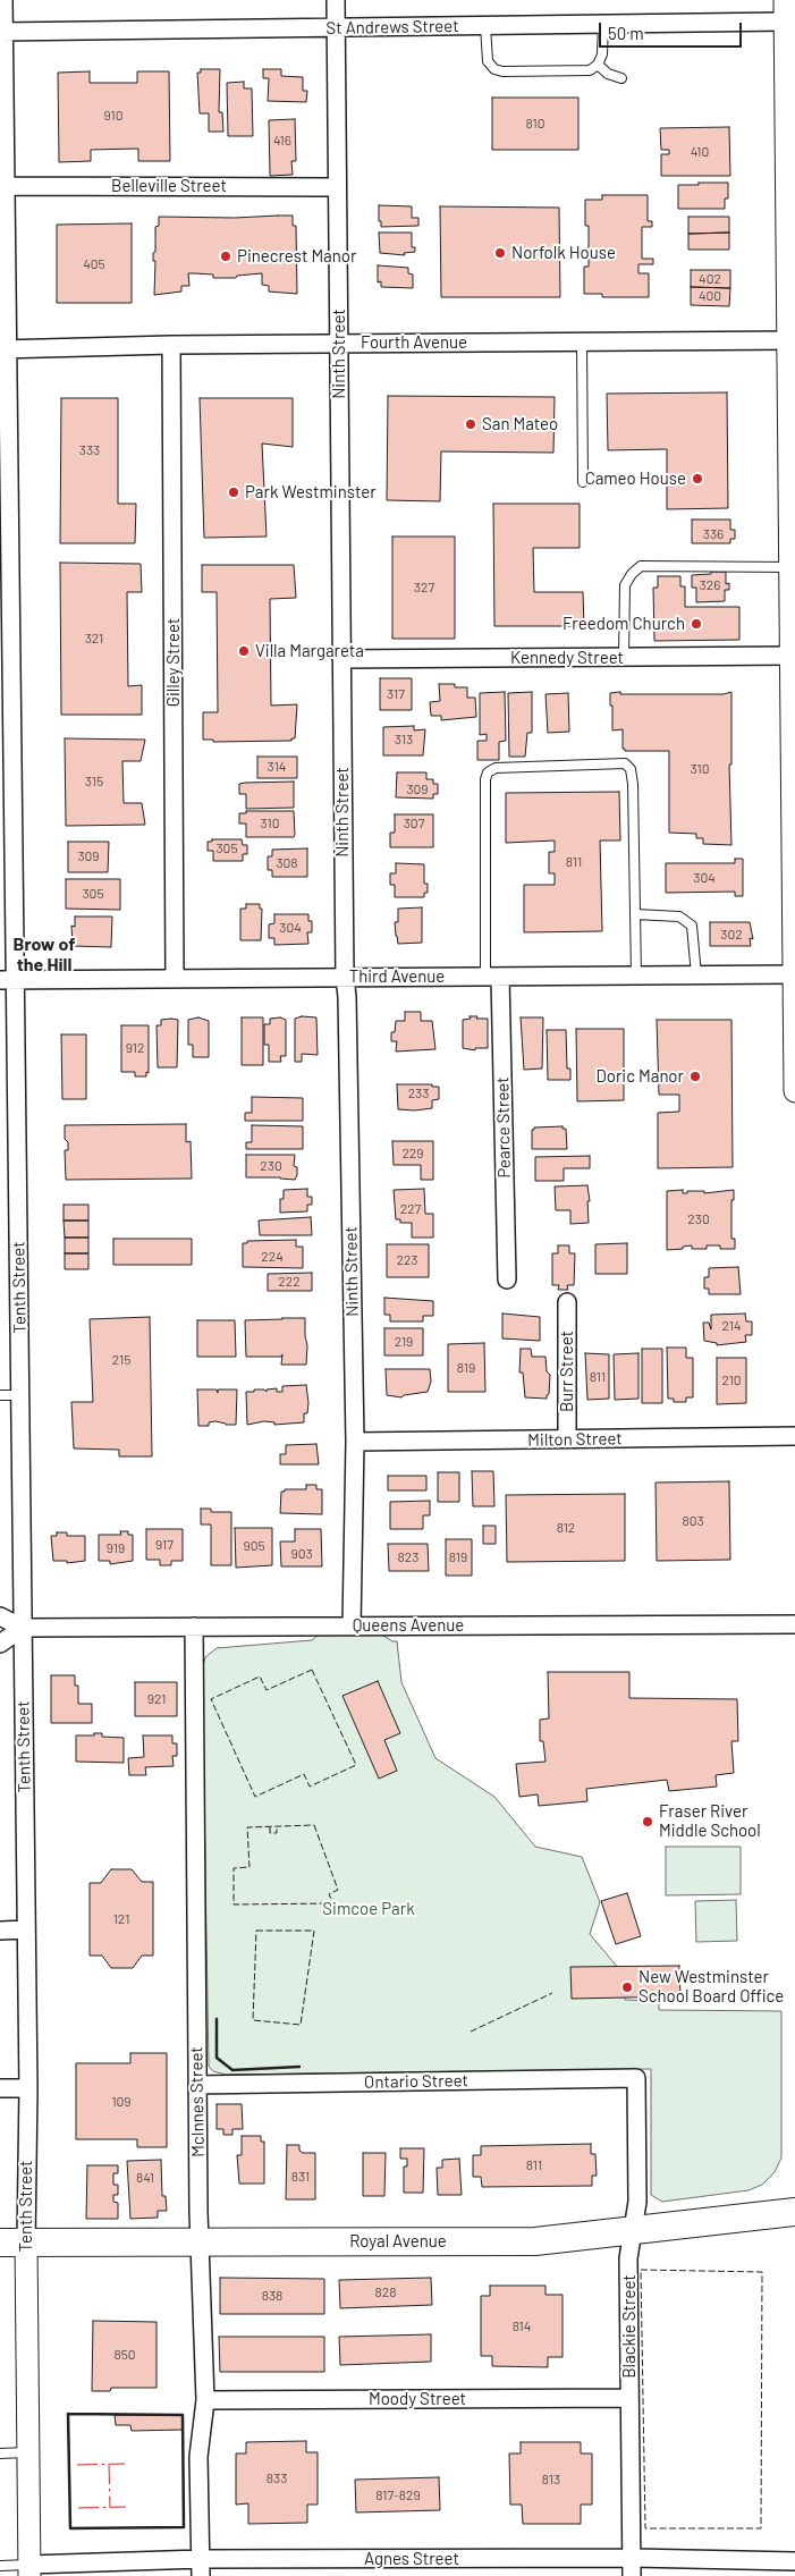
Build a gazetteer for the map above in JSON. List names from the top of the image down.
{
  "streets": {
    "main road": ["Royal Avenue"],
    "street": [
      "St Andrews Street",
      "Belleville Street",
      "Fourth Avenue",
      "Ninth Street",
      "Kennedy Street",
      "Gilley Street",
      "Third Avenue",
      "Pearce Street",
      "Tenth Street",
      "Burr Street",
      "Milton Street",
      "Queens Avenue",
      "Ontario Street",
      "McInnes Street",
      "Blackie Street",
      "Moody Street",
      "Agnes Street"
    ]
  },
  "crossings": [
    ["St Andrews Street", "Ninth Street"],
    ["St Andrews Street", "Tenth Street"],
    ["Belleville Street", "Ninth Street"],
    ["Belleville Street", "Tenth Street"],
    ["Fourth Avenue", "Ninth Street"],
    ["Fourth Avenue", "Gilley Street"],
    ["Fourth Avenue", "Tenth Street"],
    ["Ninth Street", "Kennedy Street"],
    ["Ninth Street", "Third Avenue"],
    ["Ninth Street", "Milton Street"],
    ["Ninth Street", "Queens Avenue"],
    ["Gilley Street", "Third Avenue"],
    ["Third Avenue", "Pearce Street"],
    ["Third Avenue", "Tenth Street"],
    ["Tenth Street", "Queens Avenue"],
    ["Tenth Street", "Royal Avenue"],
    ["Tenth Street", "Agnes Street"],
    ["Burr Street", "Milton Street"],
    ["Queens Avenue", "McInnes Street"],
    ["Ontario Street", "McInnes Street"],
    ["Ontario Street", "Blackie Street"],
    ["McInnes Street", "Royal Avenue"],
    ["McInnes Street", "Moody Street"],
    ["McInnes Street", "Agnes Street"],
    ["Royal Avenue", "Blackie Street"],
    ["Blackie Street", "Moody Street"],
    ["Blackie Street", "Agnes Street"]
  ],
  "districts": ["Brow of the Hill"],
  "parks": ["Simcoe Park"],
  "places": [
    "Norfolk House",
    "Pinecrest Manor",
    "San Mateo",
    "Cameo House",
    "Park Westminster",
    "Freedom Church",
    "Villa Margareta",
    "Doric Manor",
    "Fraser River Middle School",
    "New Westminster School Board Office"
  ],
  "house_numbers": [
    "910",
    "810",
    "416",
    "410",
    "405",
    "402",
    "400",
    "333",
    "336",
    "326",
    "327",
    "321",
    "317",
    "313",
    "314",
    "310",
    "315",
    "309",
    "310",
    "307",
    "305",
    "309",
    "811",
    "308",
    "304",
    "305",
    "304",
    "302",
    "912",
    "233",
    "229",
    "230",
    "227",
    "230",
    "224",
    "223",
    "222",
    "214",
    "219",
    "215",
    "819",
    "811",
    "210",
    "803",
    "812",
    "917",
    "905",
    "919",
    "903",
    "823",
    "819",
    "921",
    "121",
    "109",
    "811",
    "831",
    "841",
    "828",
    "838",
    "814",
    "850",
    "833",
    "813",
    "817-829"
  ],
  "scale_bar": "50 m"
}
